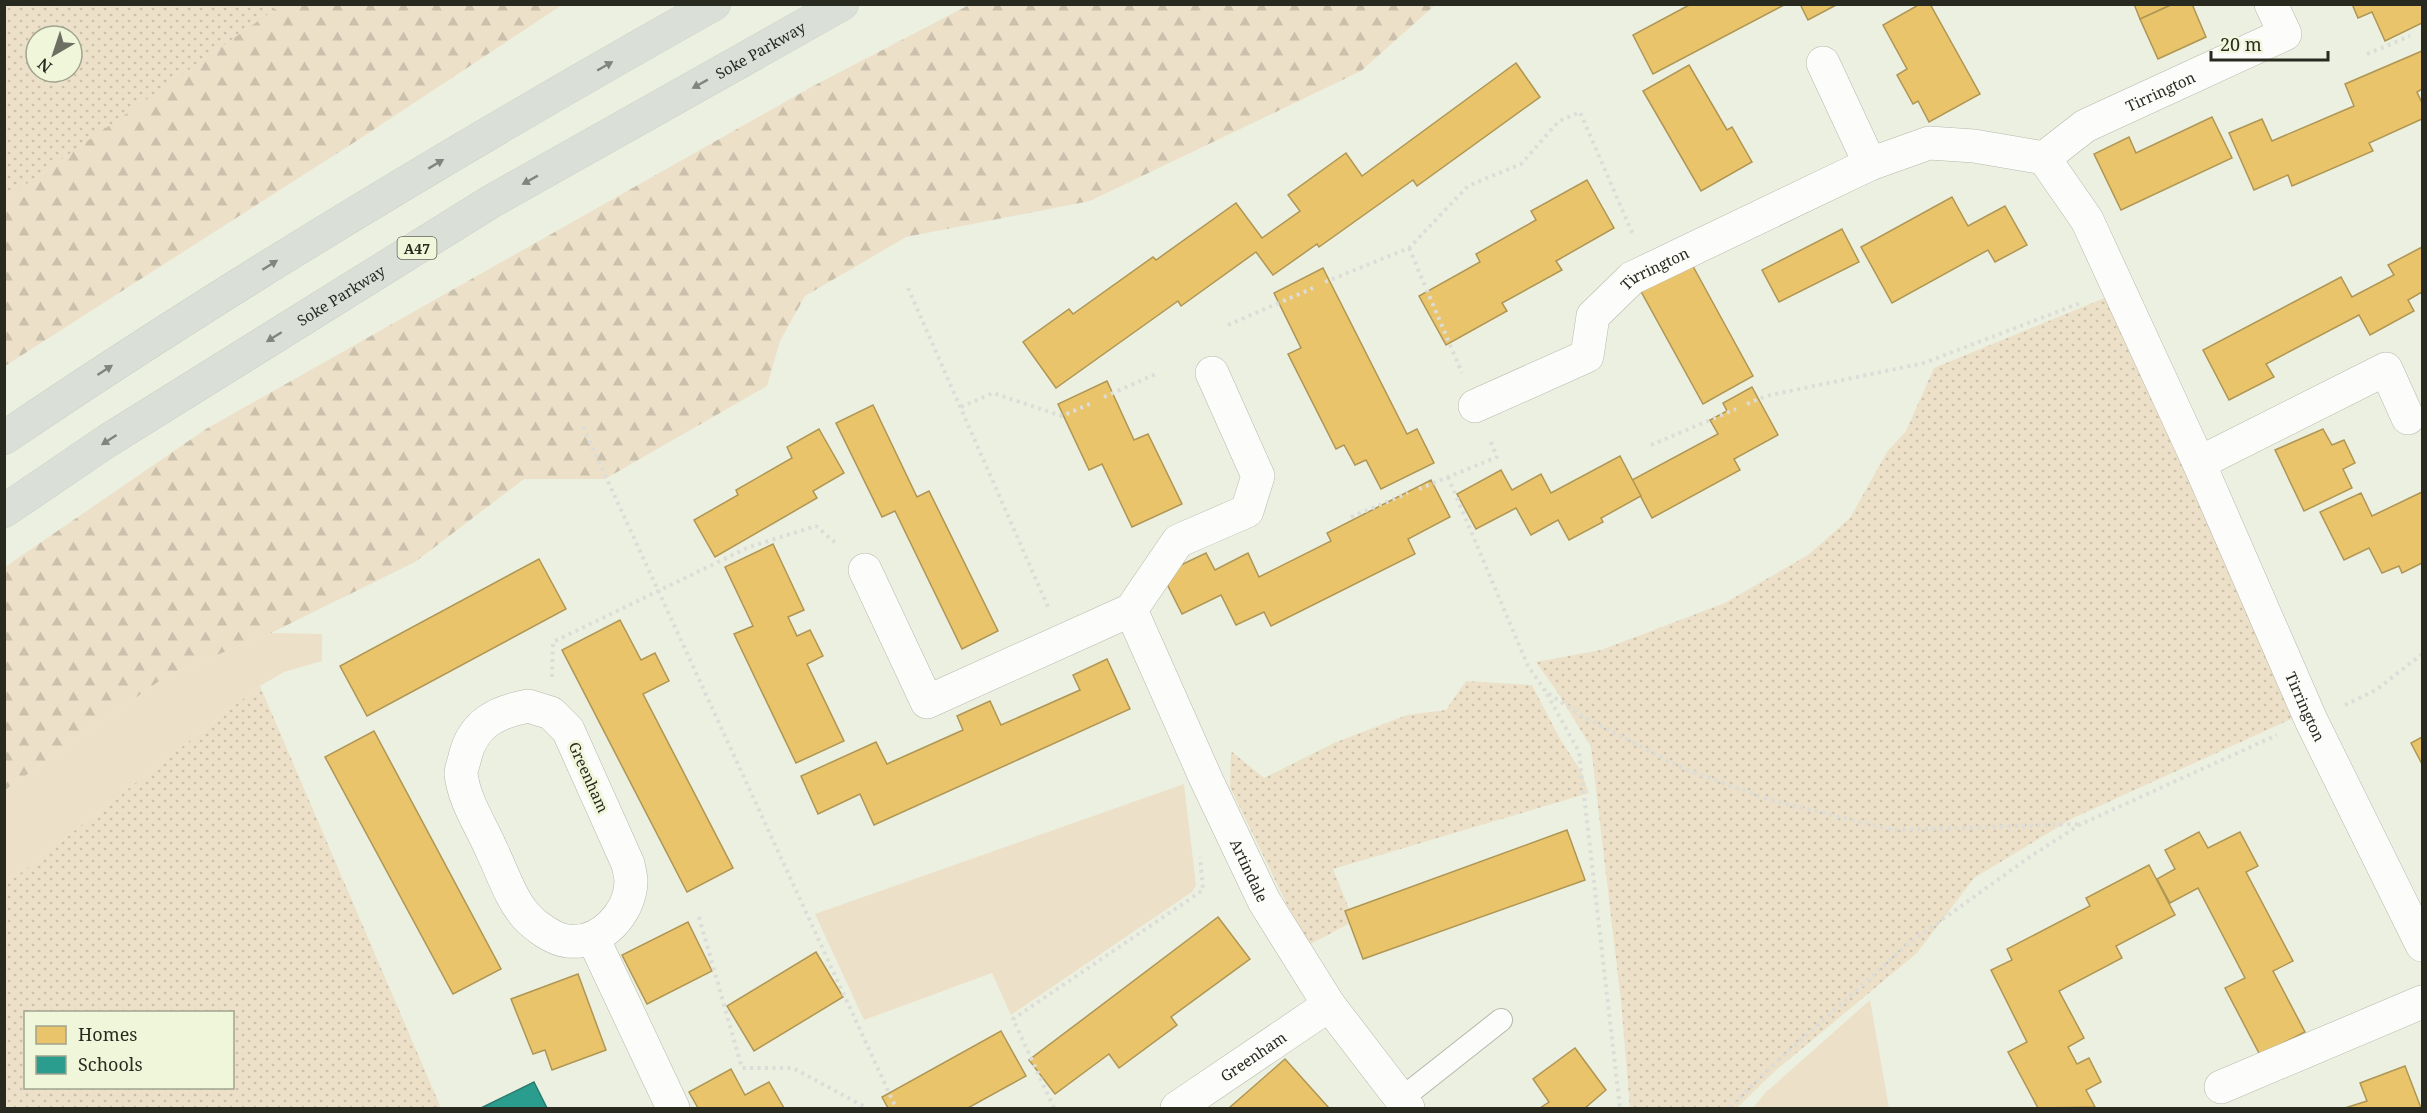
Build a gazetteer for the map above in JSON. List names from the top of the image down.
{
  "streets": {
    "highway": ["Soke Parkway", "A47"],
    "street": ["Tirrington", "Greenham", "Artindale"]
  },
  "crossings": [
    ["Greenham", "Artindale"]
  ],
  "legend": ["Homes", "Schools"],
  "scale_bar": "20 m",
  "north": "bottom left"
}
